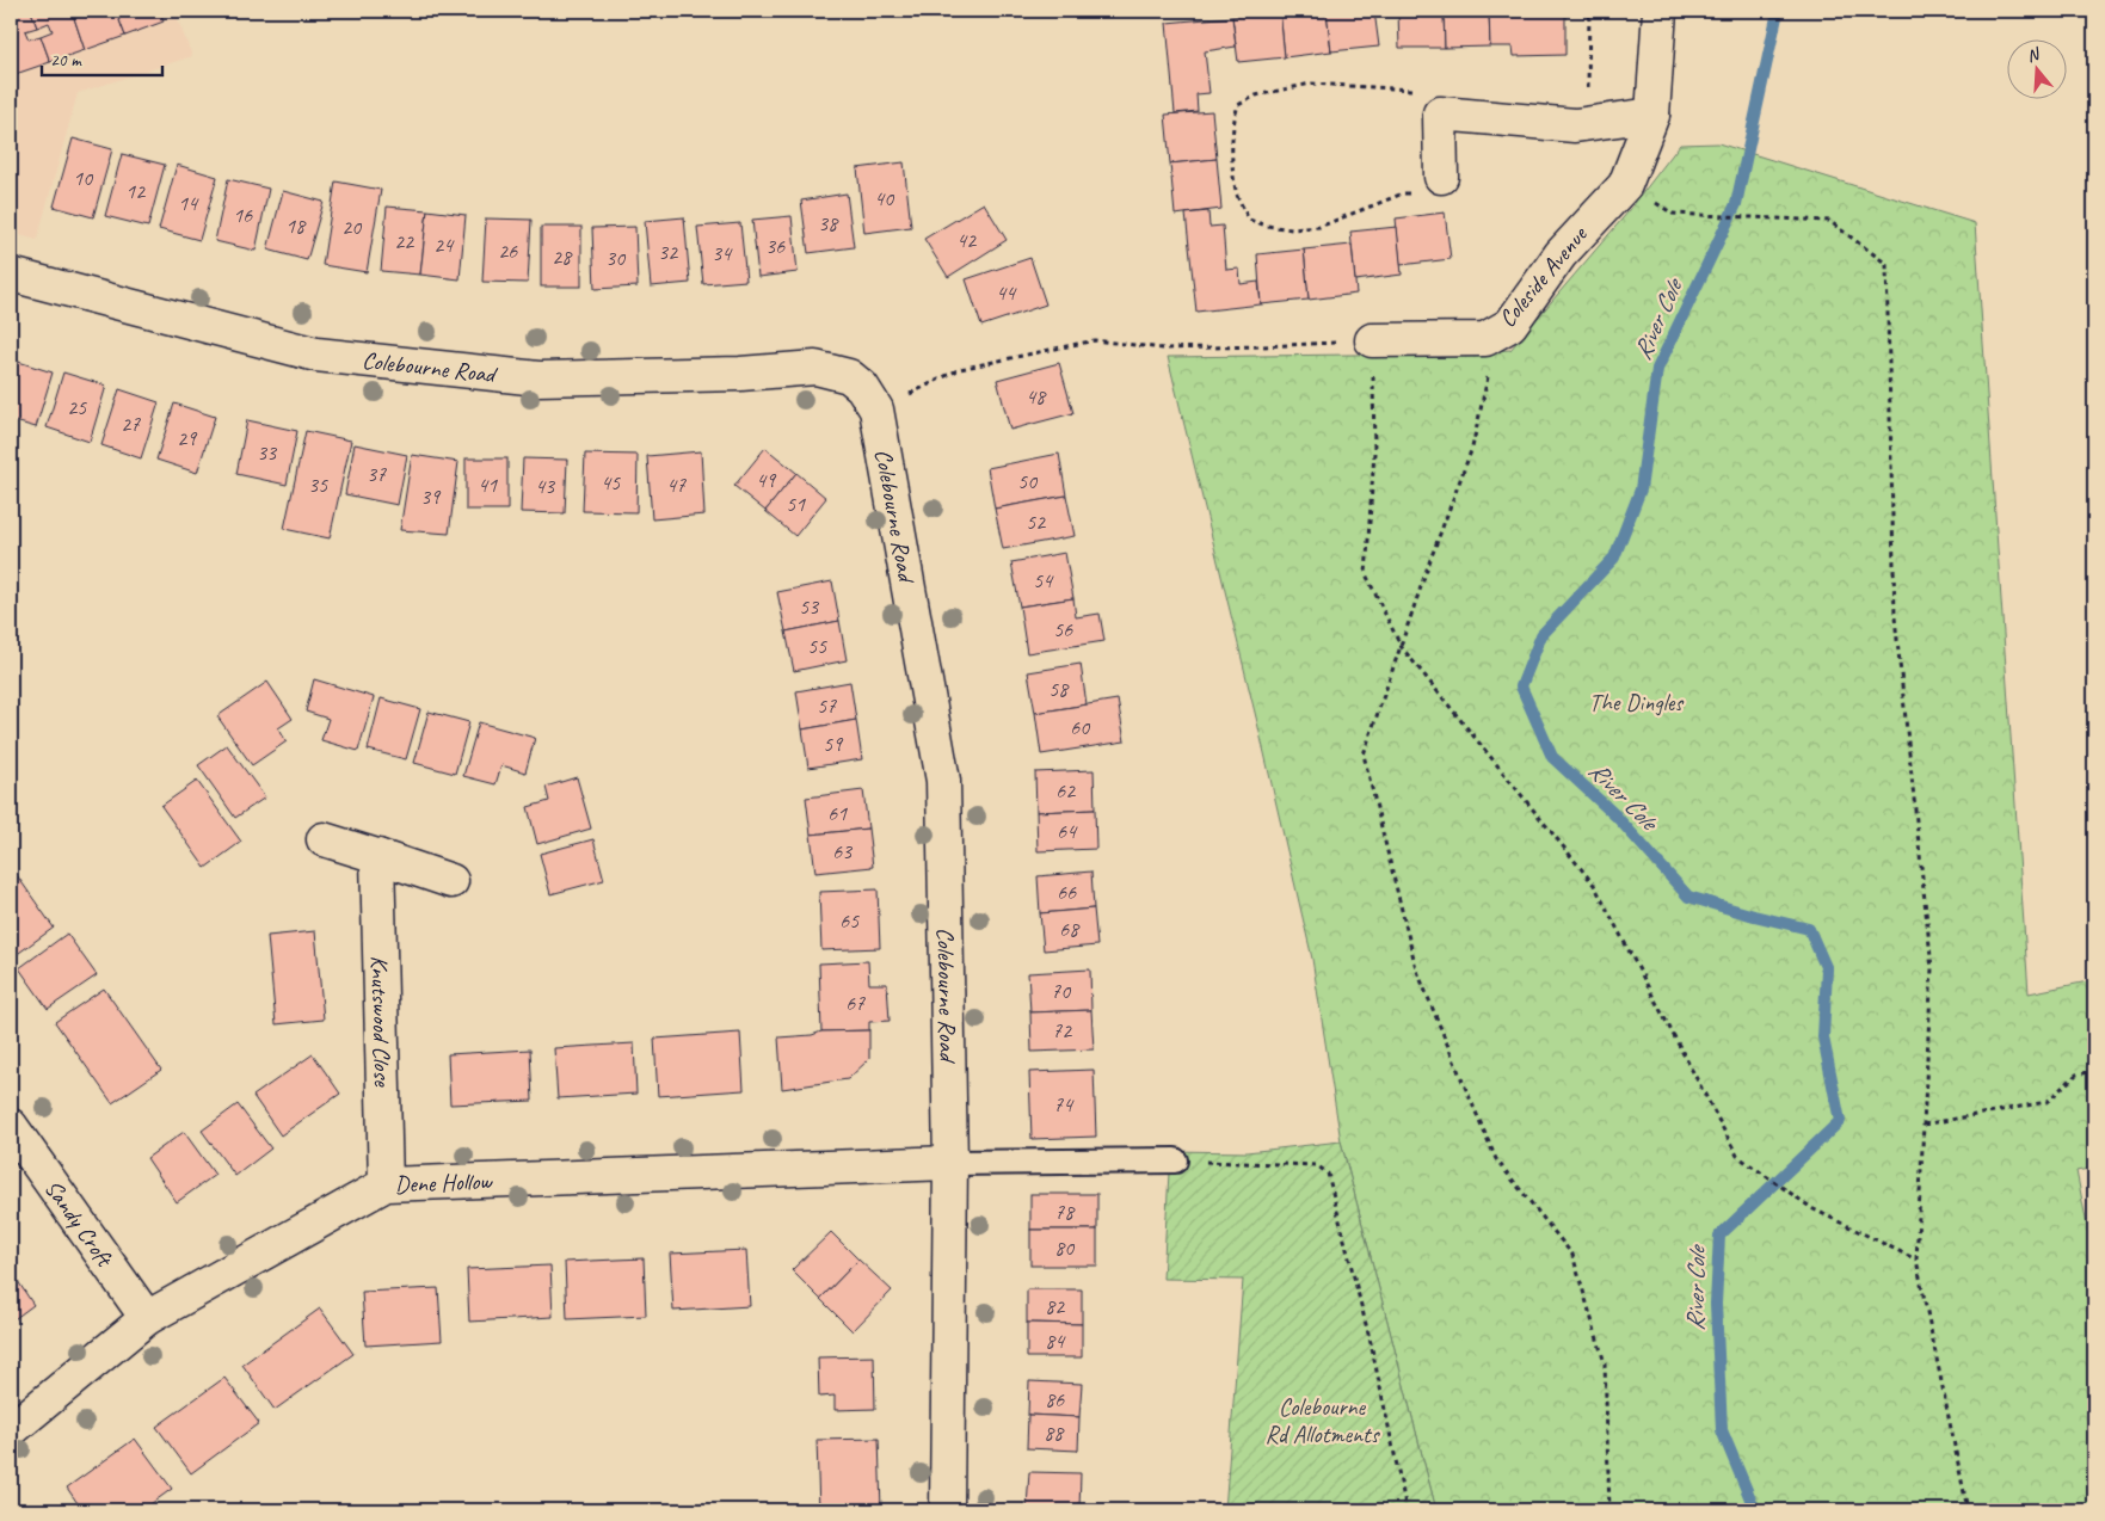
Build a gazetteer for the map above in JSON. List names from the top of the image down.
{
  "streets": {
    "street": [
      "Coleside Avenue",
      "Colebourne Road",
      "Knutswood Close",
      "Dene Hollow",
      "Sandy Croft"
    ]
  },
  "crossings": [
    ["Colebourne Road", "Dene Hollow"],
    ["Knutswood Close", "Dene Hollow"],
    ["Dene Hollow", "Sandy Croft"]
  ],
  "water": ["River Cole"],
  "parks": ["The Dingles", "Colebourne Rd Allotments"],
  "house_numbers": [
    "10",
    "12",
    "40",
    "14",
    "16",
    "38",
    "18",
    "20",
    "42",
    "22",
    "24",
    "36",
    "26",
    "32",
    "34",
    "28",
    "30",
    "44",
    "48",
    "25",
    "27",
    "29",
    "33",
    "37",
    "49",
    "50",
    "45",
    "35",
    "41",
    "47",
    "43",
    "39",
    "51",
    "52",
    "54",
    "53",
    "56",
    "55",
    "58",
    "57",
    "60",
    "59",
    "62",
    "61",
    "64",
    "63",
    "66",
    "65",
    "68",
    "70",
    "67",
    "72",
    "74",
    "78",
    "80",
    "82",
    "84",
    "86",
    "88"
  ],
  "scale_bar": "20 m",
  "north": "top"
}
